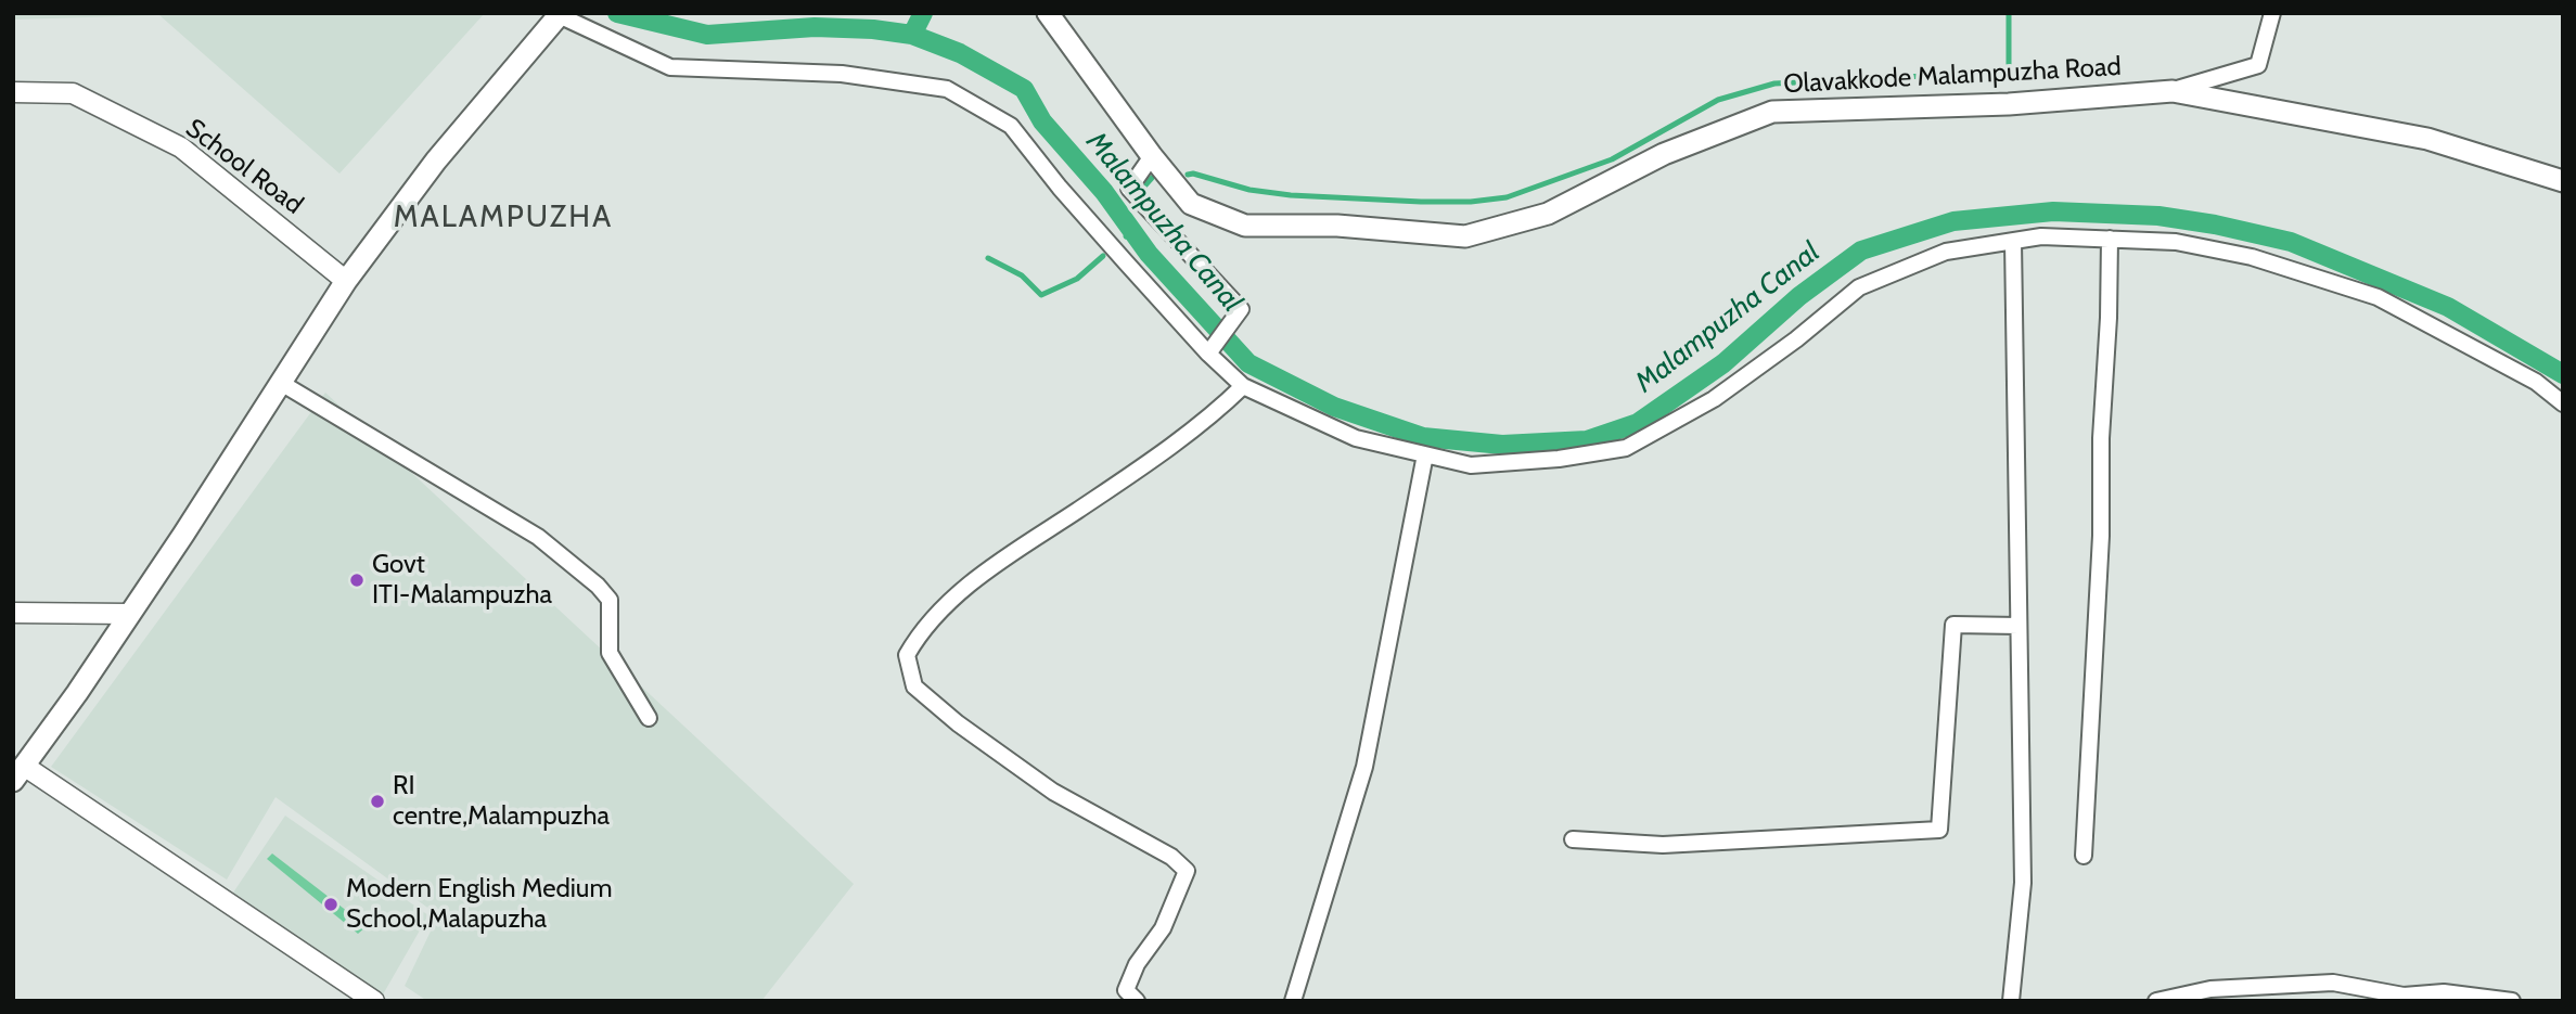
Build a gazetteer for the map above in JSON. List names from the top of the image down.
{
  "streets": {
    "main road": ["Olavakkode Malampuzha Road"],
    "street": ["School Road"]
  },
  "districts": ["MALAMPUZHA"],
  "water": ["Malampuzha Canal"],
  "places": ["Govt ITI-Malampuzha", "RI centre,Malampuzha", "Modern English Medium School,Malapuzha"]
}
